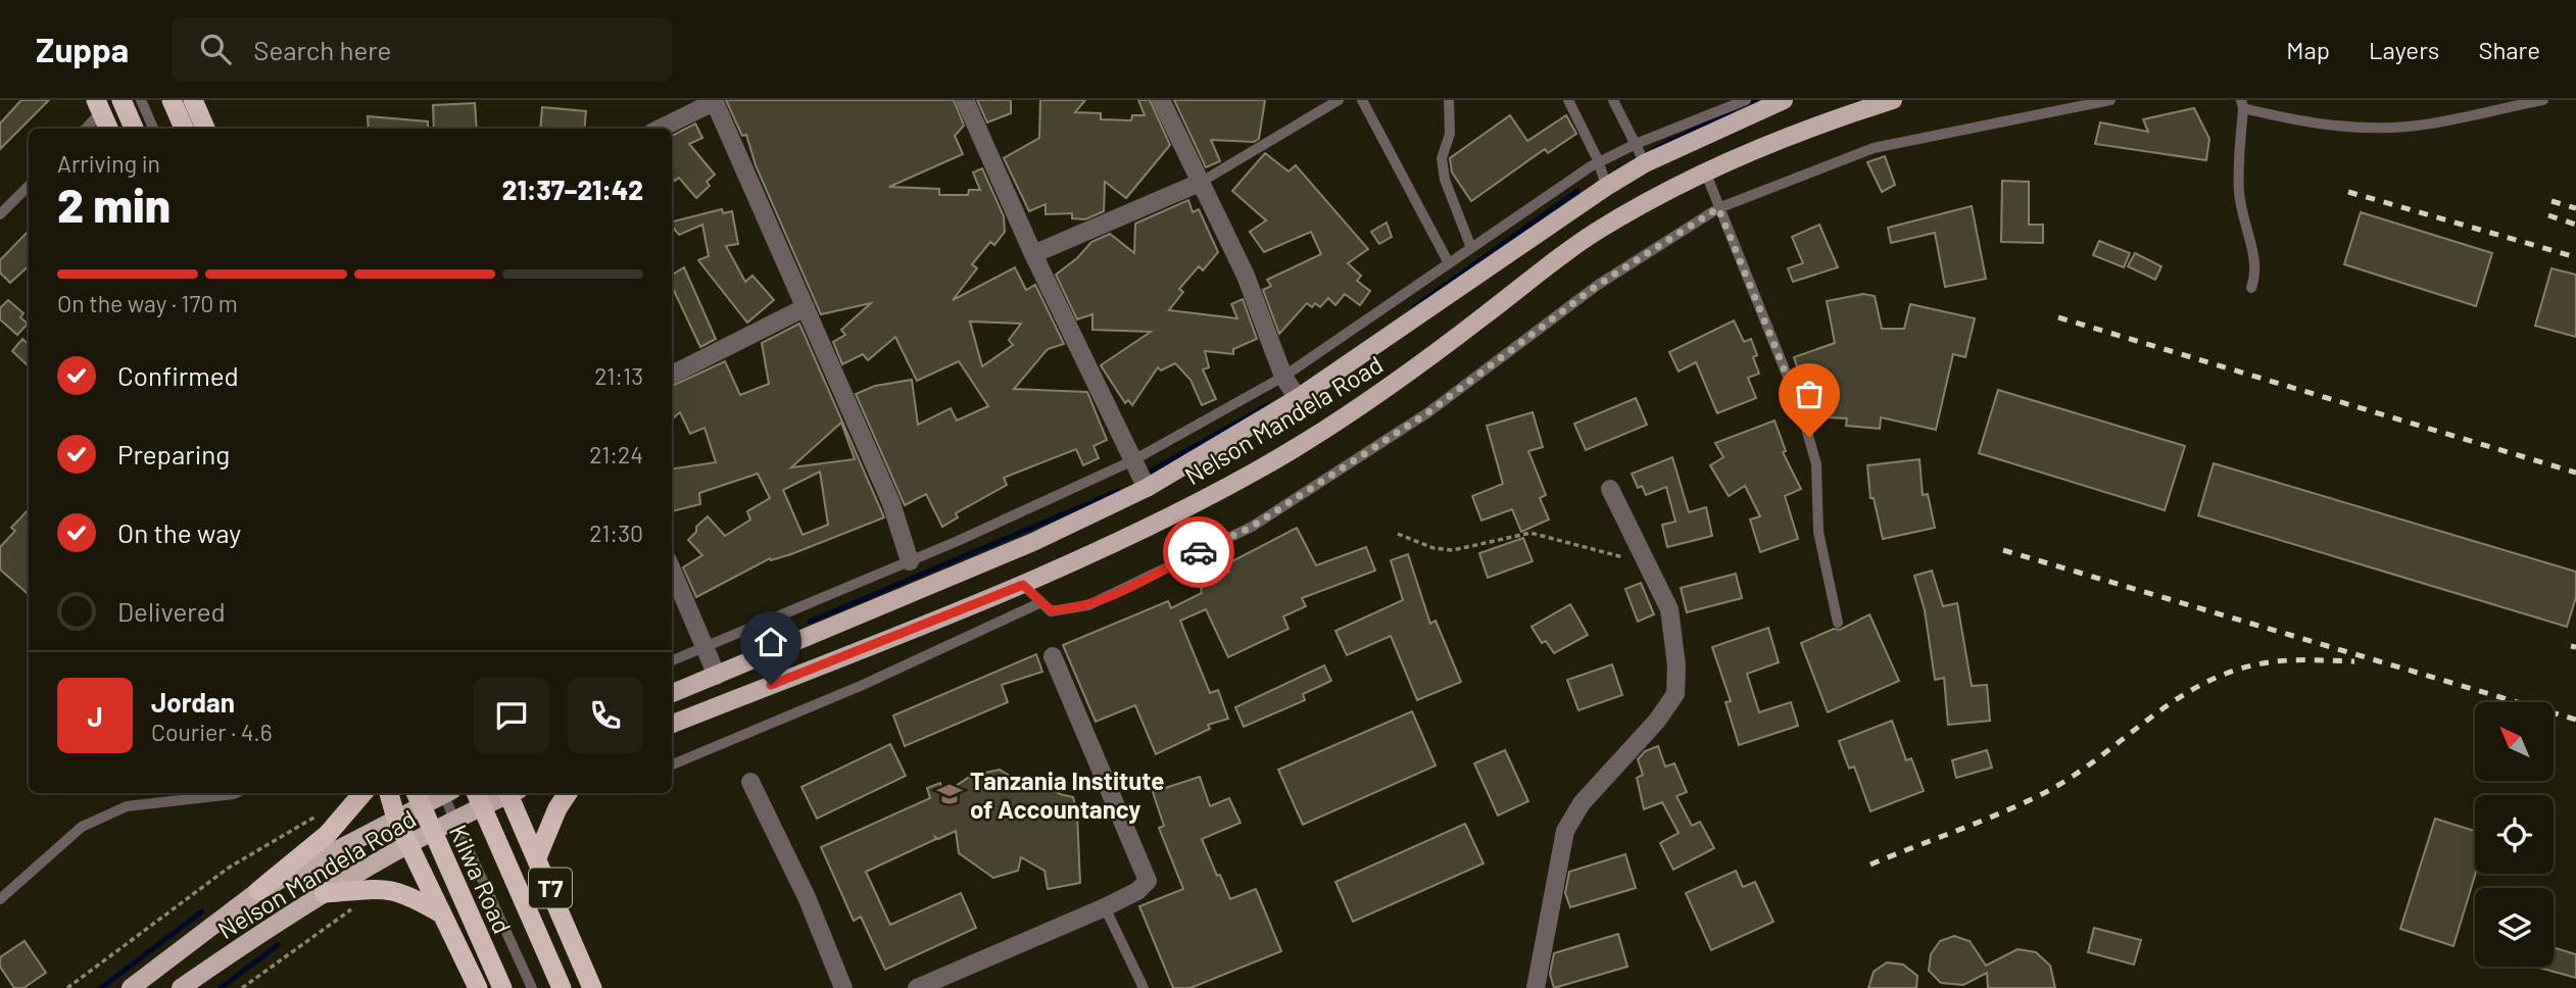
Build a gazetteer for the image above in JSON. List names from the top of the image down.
{
  "streets": {
    "highway": ["Kilwa Road", "T7"],
    "main road": ["Nelson Mandela Road"]
  },
  "places": {
    "school or university": ["Tanzania Institute of Accountancy"]
  },
  "north": "top left",
  "page": {
    "header": "Zuppa",
    "search": "Search here",
    "nav": ["Map", "Layers", "Share"],
    "heading": ["2 min", "Arriving in", "21:37–21:42"],
    "panel": ["Jordan", "Courier · 4.6"],
    "bar": "On the way · 170 m",
    "list": [
      ["Confirmed", "21:13"],
      ["Preparing", "21:24"],
      ["On the way", "21:30"],
      "Delivered"
    ],
    "round": "J"
  }
}
